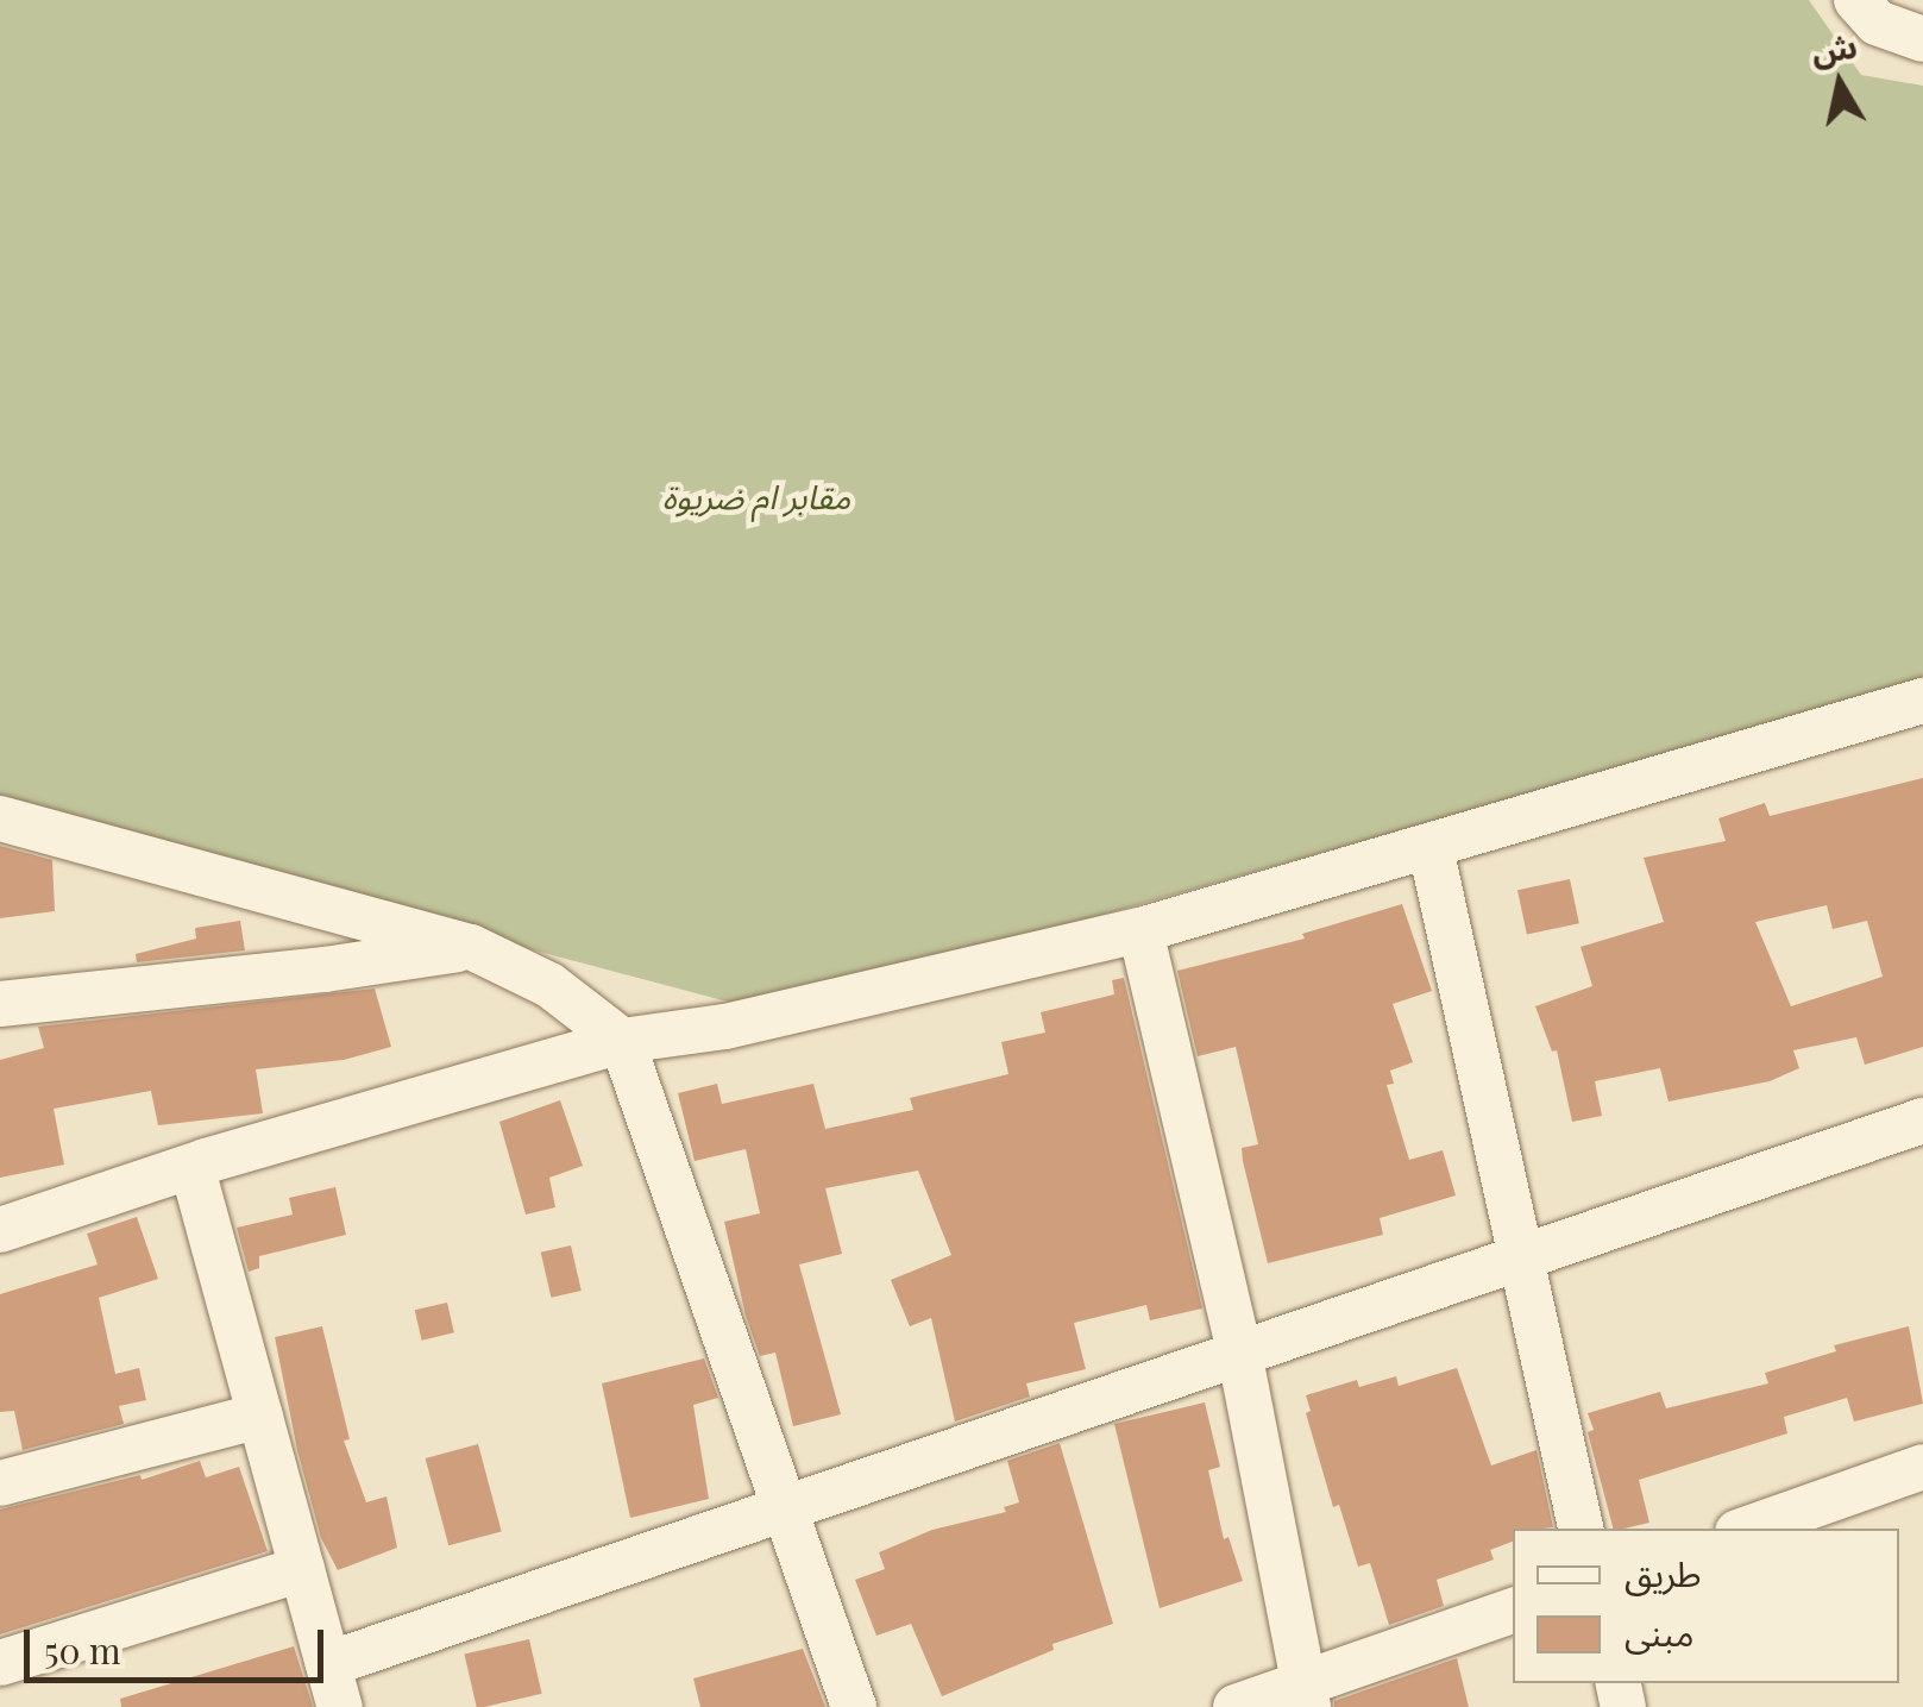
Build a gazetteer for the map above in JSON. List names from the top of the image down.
{
  "parks": ["مقابر ام ضريوة"],
  "legend": ["طريق", "مبنى"],
  "scale_bar": "50 m",
  "north": "top"
}
